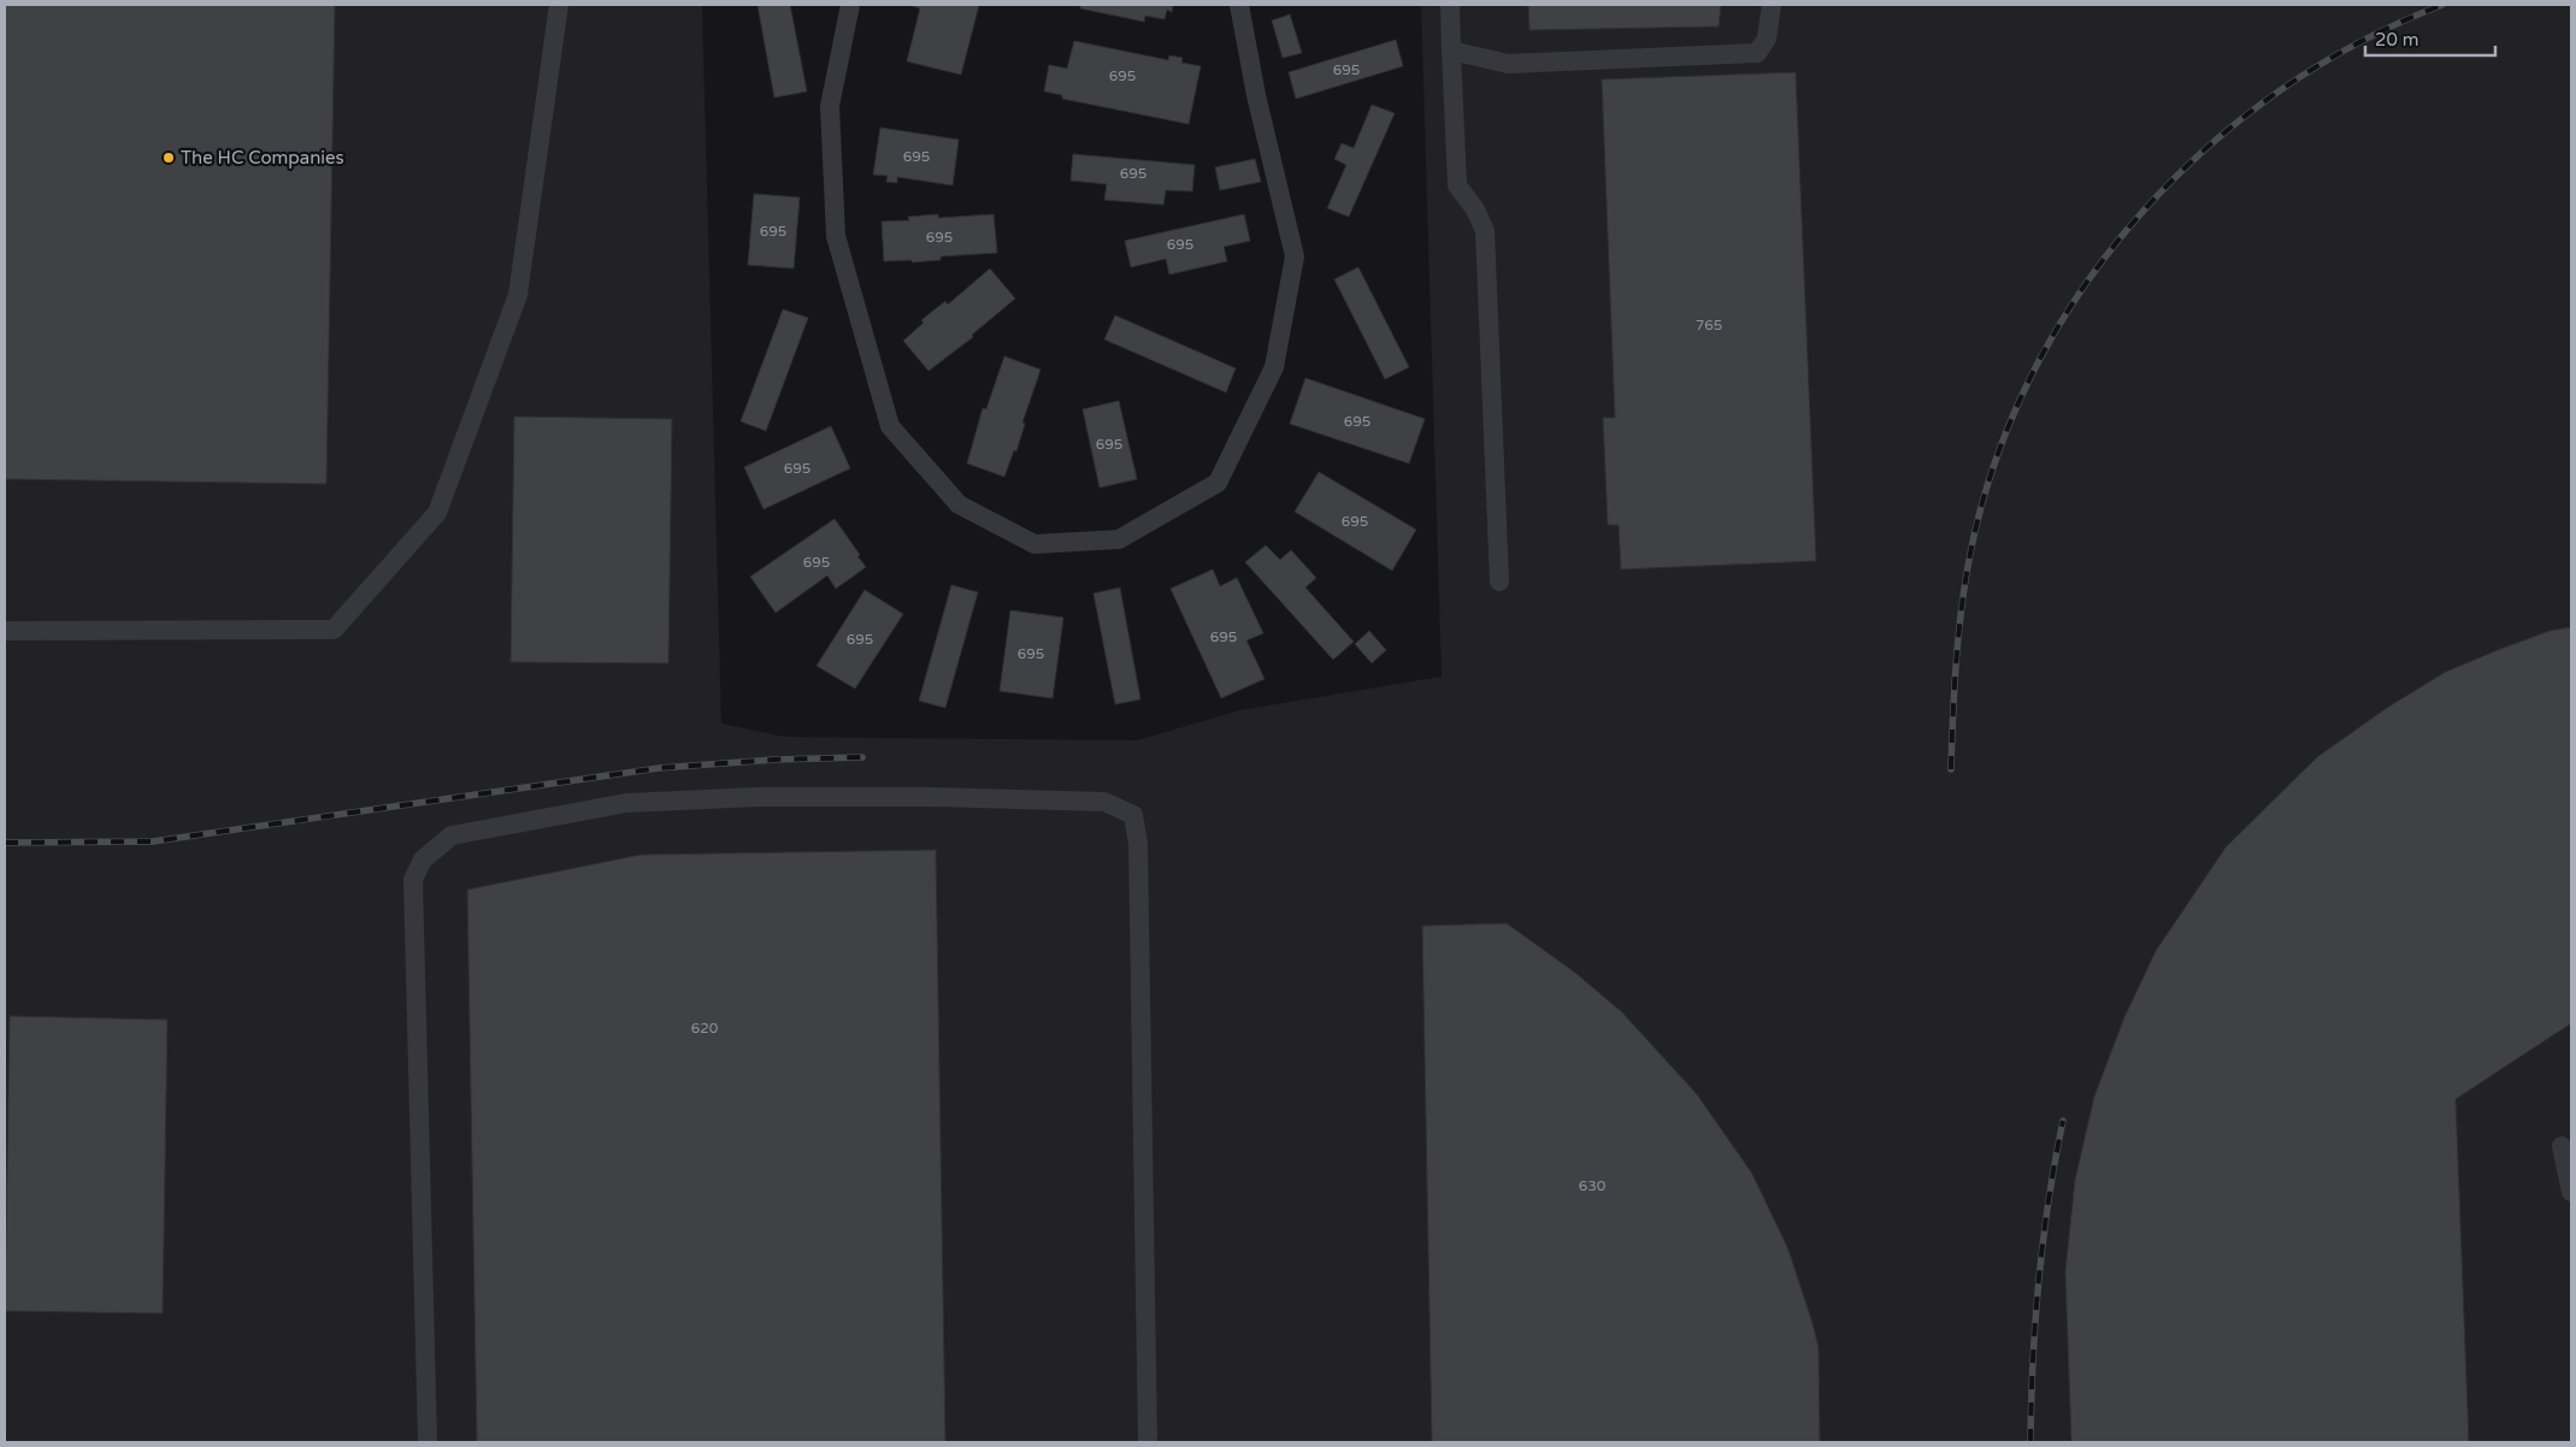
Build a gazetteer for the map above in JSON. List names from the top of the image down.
{
  "places": ["The HC Companies"],
  "house_numbers": [
    "695",
    "695",
    "695",
    "695",
    "695",
    "695",
    "695",
    "765",
    "695",
    "695",
    "695",
    "695",
    "695",
    "695",
    "695",
    "695",
    "620",
    "630"
  ],
  "scale_bar": "20 m"
}
